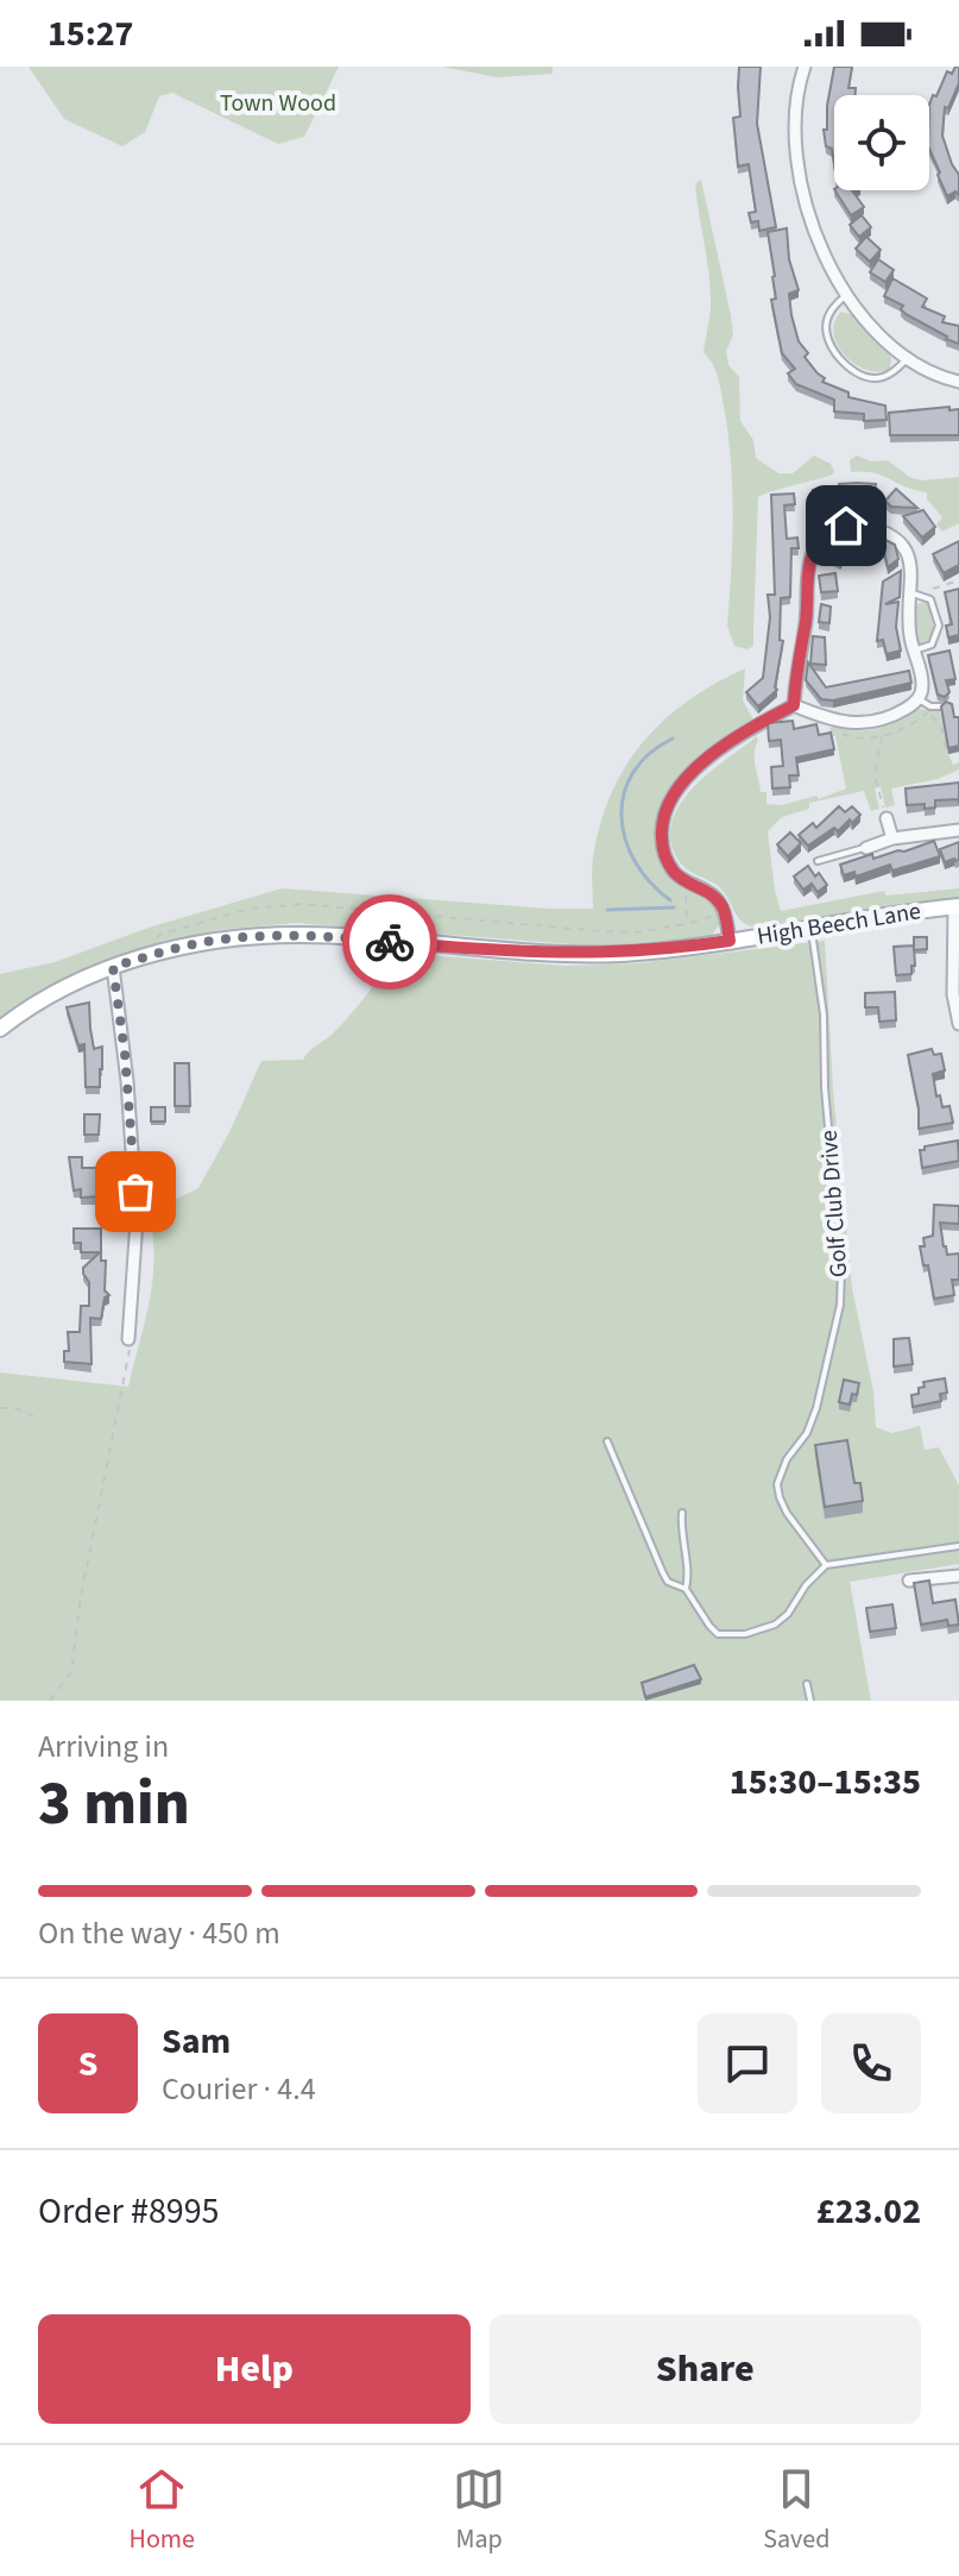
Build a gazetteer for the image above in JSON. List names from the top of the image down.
{
  "streets": {
    "street": ["High Beech Lane"],
    "lane": ["Golf Club Drive"]
  },
  "crossings": [
    ["High Beech Lane", "Golf Club Drive"]
  ],
  "parks": ["Town Wood"],
  "page": {
    "status": "15:27",
    "heading": ["3 min", "Arriving in", "15:30–15:35"],
    "panel": [
      "Sam",
      "Courier · 4.4",
      "Order #8995",
      "£23.02"
    ],
    "bar": "On the way · 450 m",
    "round": "S",
    "buttons": ["Help", "Share"],
    "tabs": ["Home", "Map", "Saved"]
  }
}
